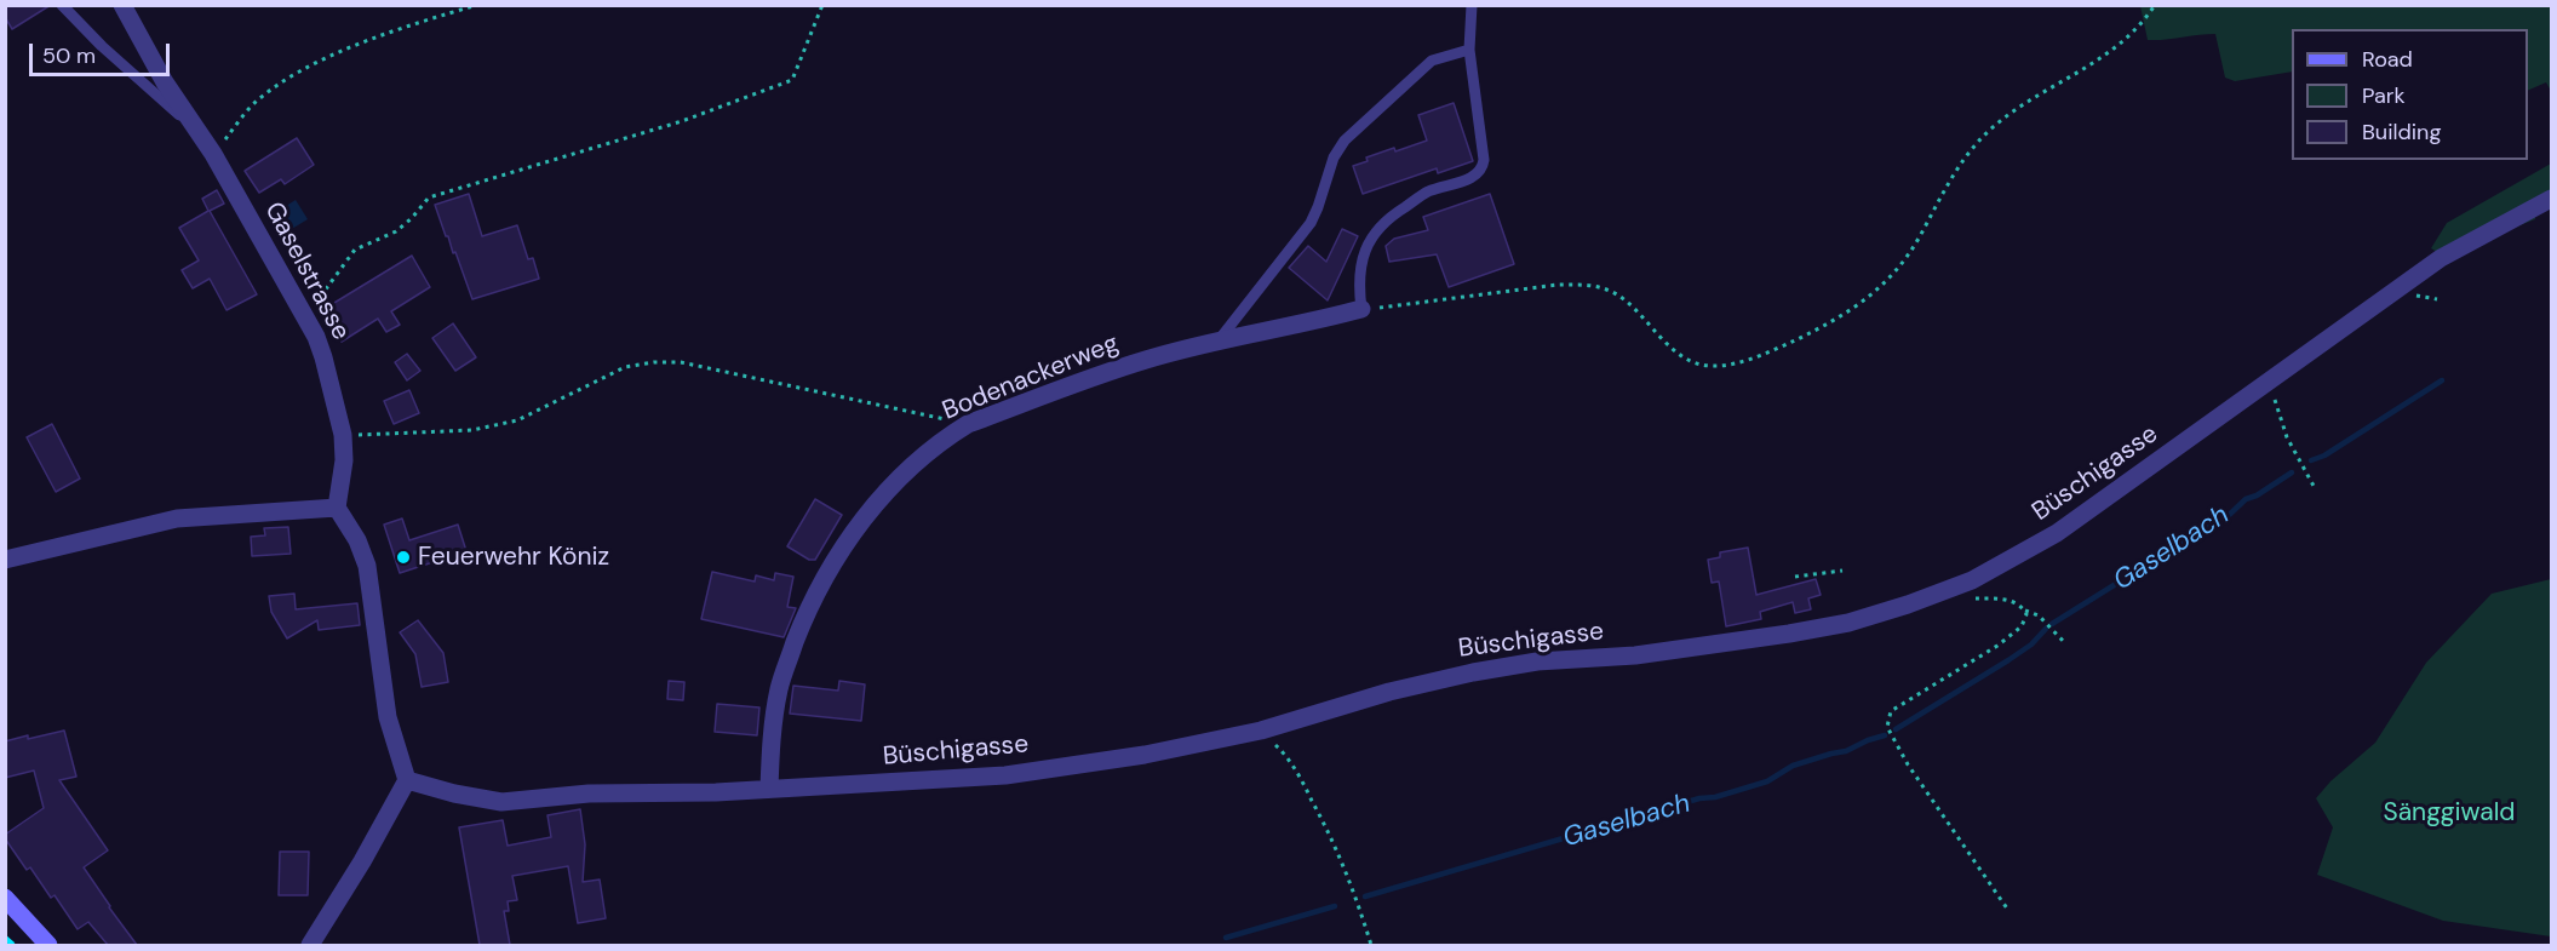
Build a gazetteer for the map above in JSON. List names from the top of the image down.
{
  "streets": {
    "street": ["Gaselstrasse", "Bodenackerweg", "Büschigasse"]
  },
  "crossings": [
    ["Bodenackerweg", "Büschigasse"]
  ],
  "water": ["Gaselbach"],
  "parks": ["Sänggiwald"],
  "places": ["Feuerwehr Köniz"],
  "legend": ["Road", "Park", "Building"],
  "scale_bar": "50 m"
}
